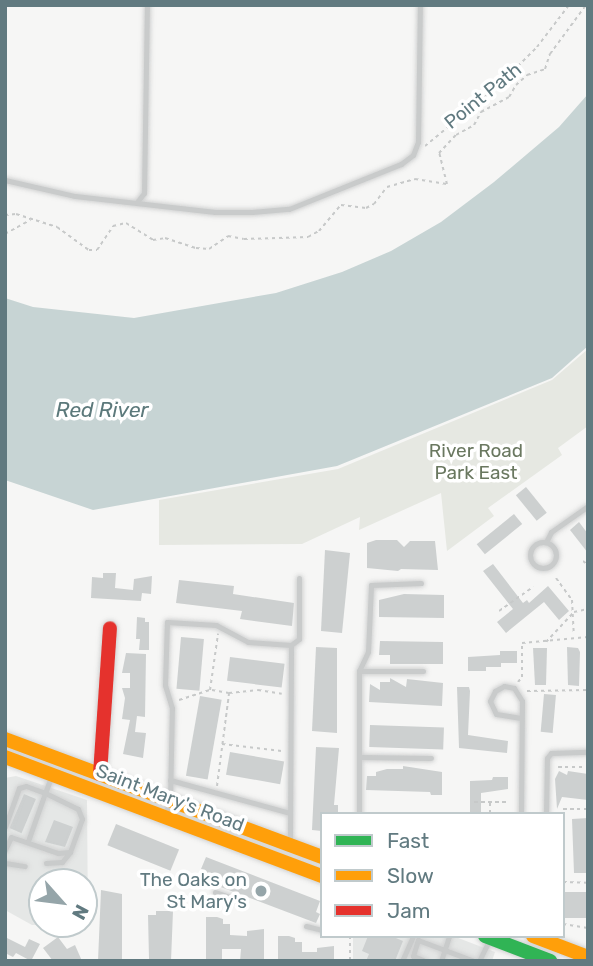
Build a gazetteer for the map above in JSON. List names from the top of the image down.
{
  "streets": {
    "main road": ["Saint Mary's Road"],
    "path": ["Point Path"]
  },
  "water": ["Red River"],
  "parks": ["River Road Park East"],
  "places": ["The Oaks on St Mary's"],
  "legend": ["Fast", "Slow", "Jam"],
  "north": "bottom right"
}
